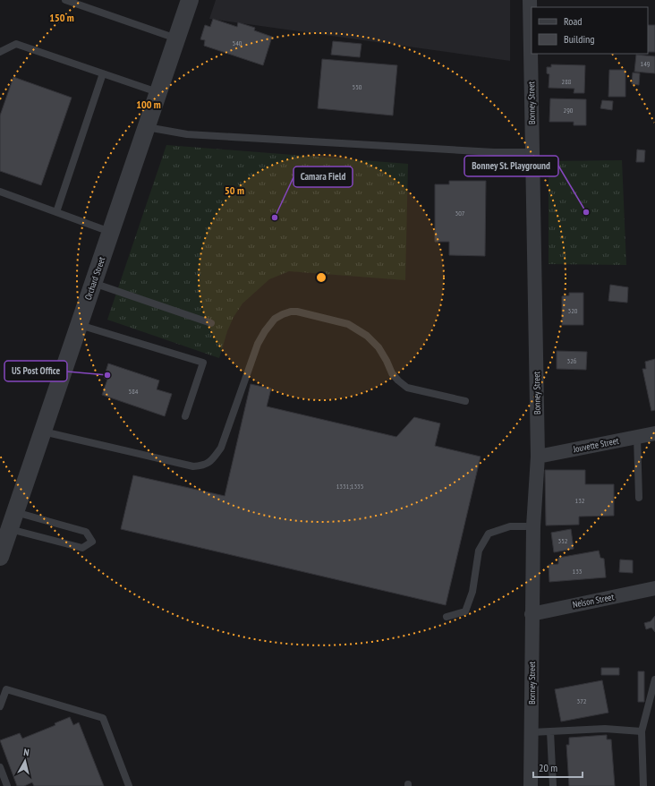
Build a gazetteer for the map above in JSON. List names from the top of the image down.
{
  "streets": {
    "street": [
      "Bonney Street",
      "Orchard Street",
      "Jouvette Street",
      "Nelson Street"
    ]
  },
  "crossings": [
    ["Bonney Street", "Jouvette Street"],
    ["Bonney Street", "Nelson Street"]
  ],
  "places": ["Bonney St. Playground", "Camara Field", "US Post Office"],
  "house_numbers": [
    "540",
    "149",
    "288",
    "550",
    "290",
    "307",
    "320",
    "326",
    "584",
    "1331;1335",
    "132",
    "352",
    "133",
    "372"
  ],
  "legend": ["Road", "Building"],
  "scale_bar": "20 m",
  "north": "top",
  "rings": ["150 m", "100 m", "50 m"]
}
